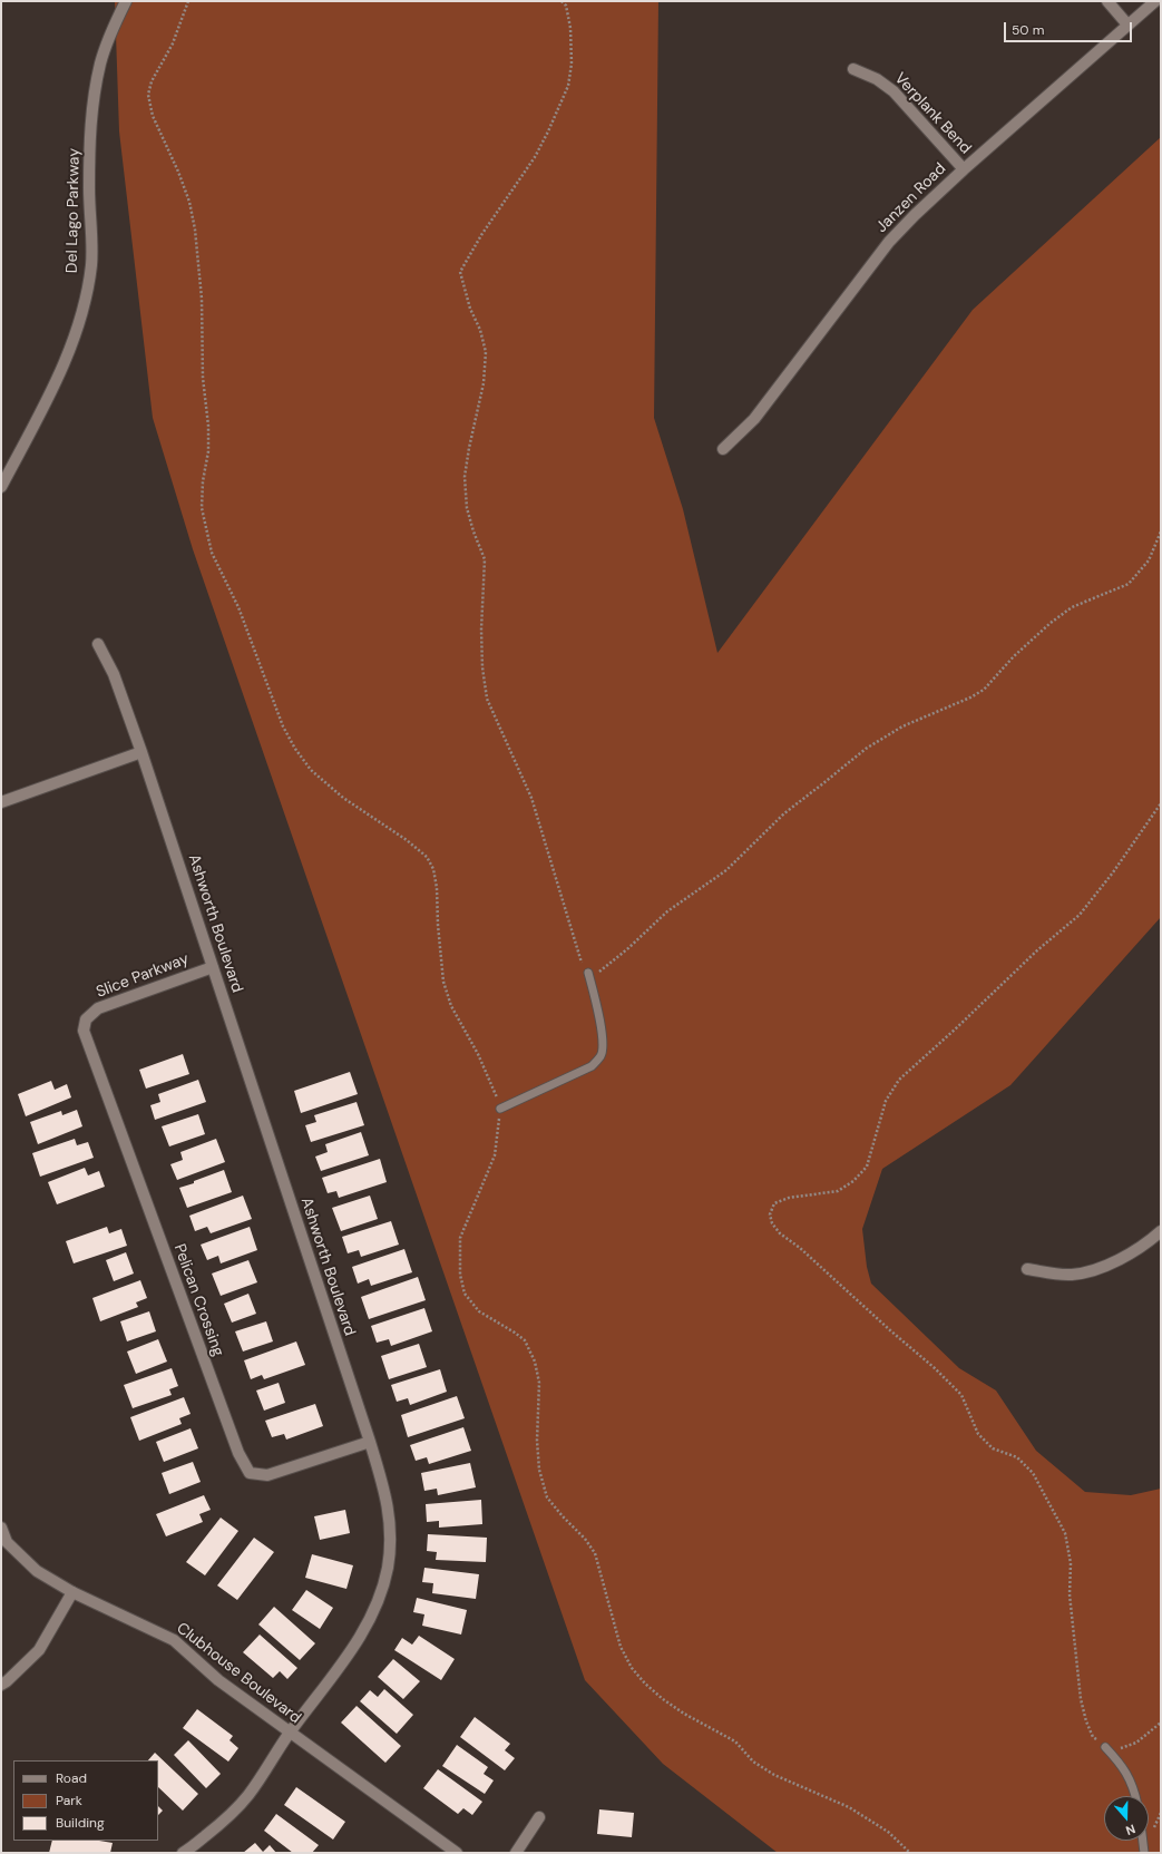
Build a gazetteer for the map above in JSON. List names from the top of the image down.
{
  "streets": {
    "street": [
      "Verplank Bend",
      "Janzen Road",
      "Del Lago Parkway",
      "Ashworth Boulevard",
      "Slice Parkway",
      "Pelican Crossing",
      "Clubhouse Boulevard"
    ]
  },
  "crossings": [
    ["Verplank Bend", "Janzen Road"],
    ["Ashworth Boulevard", "Slice Parkway"],
    ["Ashworth Boulevard", "Pelican Crossing"],
    ["Ashworth Boulevard", "Clubhouse Boulevard"],
    ["Slice Parkway", "Pelican Crossing"]
  ],
  "legend": ["Road", "Park", "Building"],
  "scale_bar": "50 m",
  "north": "bottom"
}
